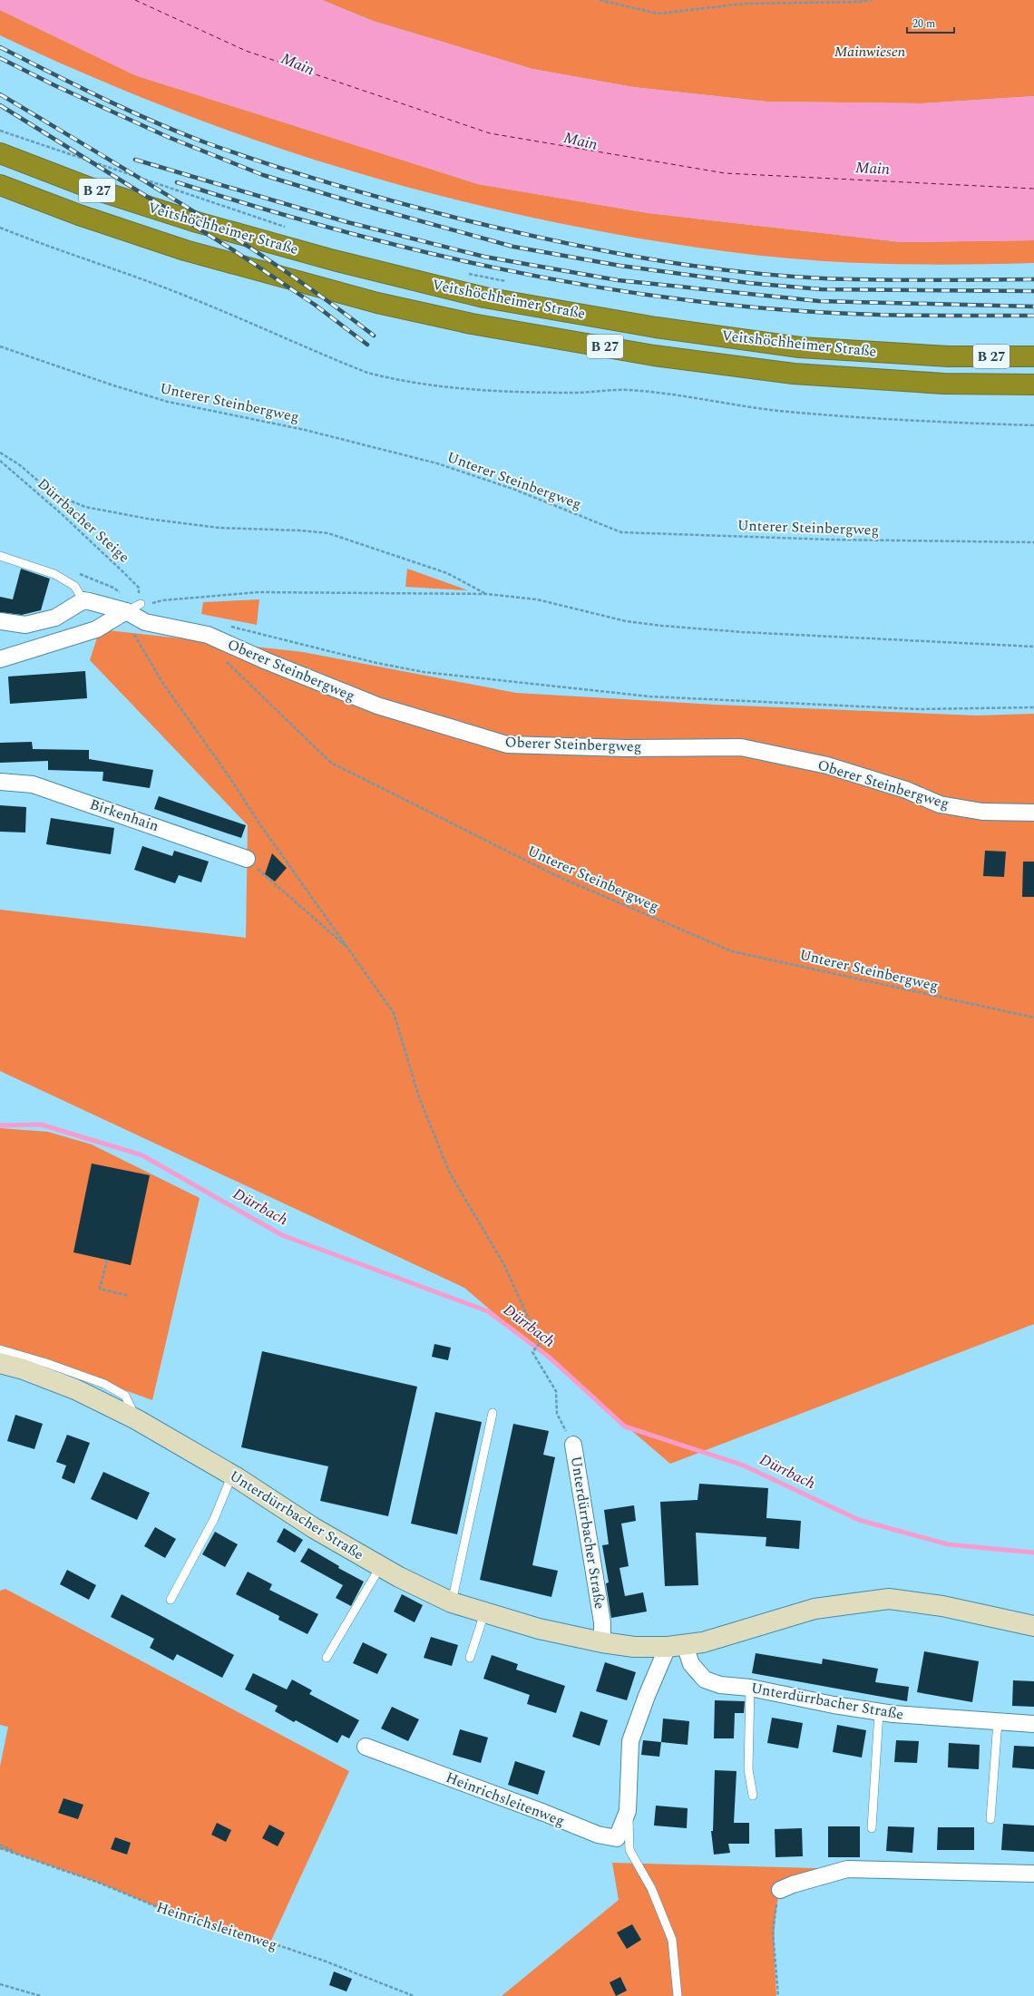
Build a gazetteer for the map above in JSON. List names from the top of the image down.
{
  "streets": {
    "highway": ["B 27", "Veitshöchheimer Straße"],
    "street": [
      "Oberer Steinbergweg",
      "Birkenhain",
      "Unterdürrbacher Straße",
      "Heinrichsleitenweg"
    ],
    "path": ["Unterer Steinbergweg", "Dürrbacher Steige"]
  },
  "crossings": [
    ["Dürrbacher Steige", "Oberer Steinbergweg"],
    ["Unterdürrbacher Straße", "Heinrichsleitenweg"]
  ],
  "water": ["Main", "Dürrbach"],
  "parks": ["Mainwiesen"],
  "scale_bar": "20 m"
}
